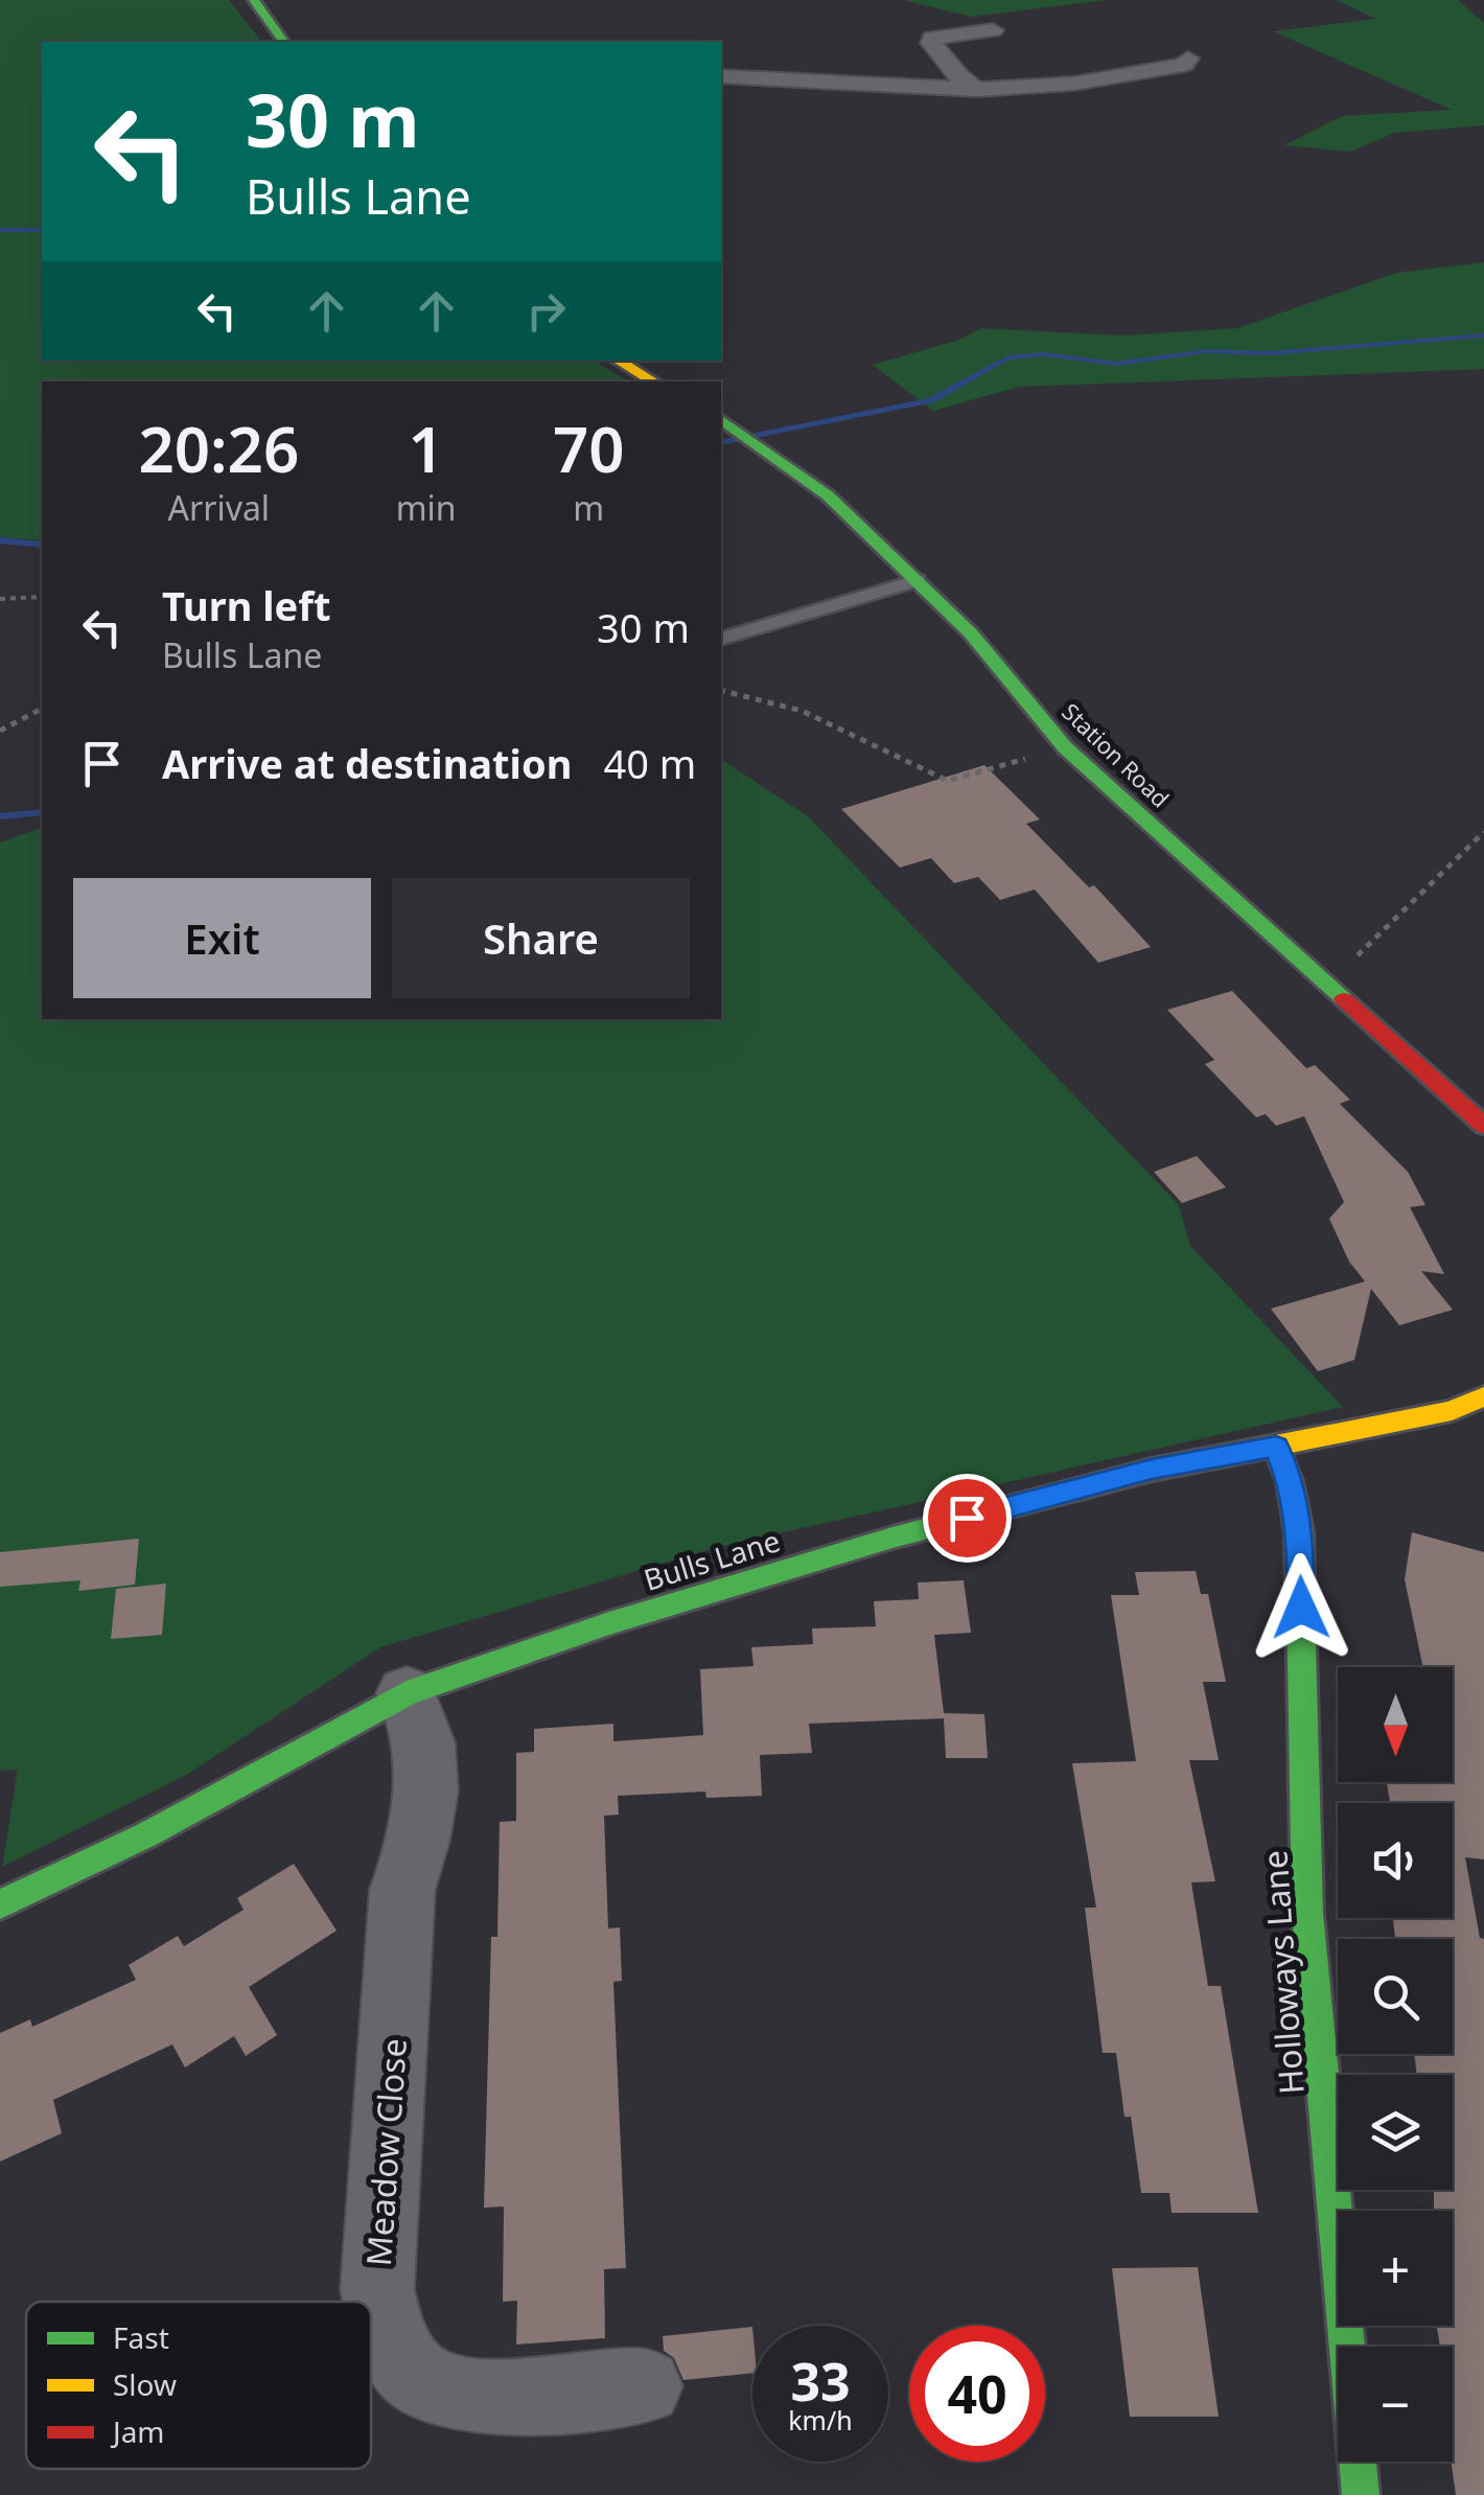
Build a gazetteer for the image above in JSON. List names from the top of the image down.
{
  "streets": {
    "street": [
      "Station Road",
      "Bulls Lane",
      "Holloways Lane",
      "Meadow Close"
    ]
  },
  "crossings": [
    ["Bulls Lane", "Holloways Lane"],
    ["Bulls Lane", "Meadow Close"]
  ],
  "legend": ["Fast", "Slow", "Jam"],
  "north": "bottom",
  "page": {
    "turn": ["30 m", "Bulls Lane"],
    "eta": [
      "20:26",
      "Arrival",
      "1",
      "min",
      "70",
      "m"
    ],
    "list": [
      {
        "name": "Turn left",
        "note": "Bulls Lane",
        "value": "30 m"
      },
      {
        "name": "Arrive at destination",
        "value": "40 m"
      }
    ],
    "buttons": ["Exit", "Share"],
    "map_buttons": ["+", "−"],
    "speed": "33 km/h",
    "limit": "40"
  }
}
